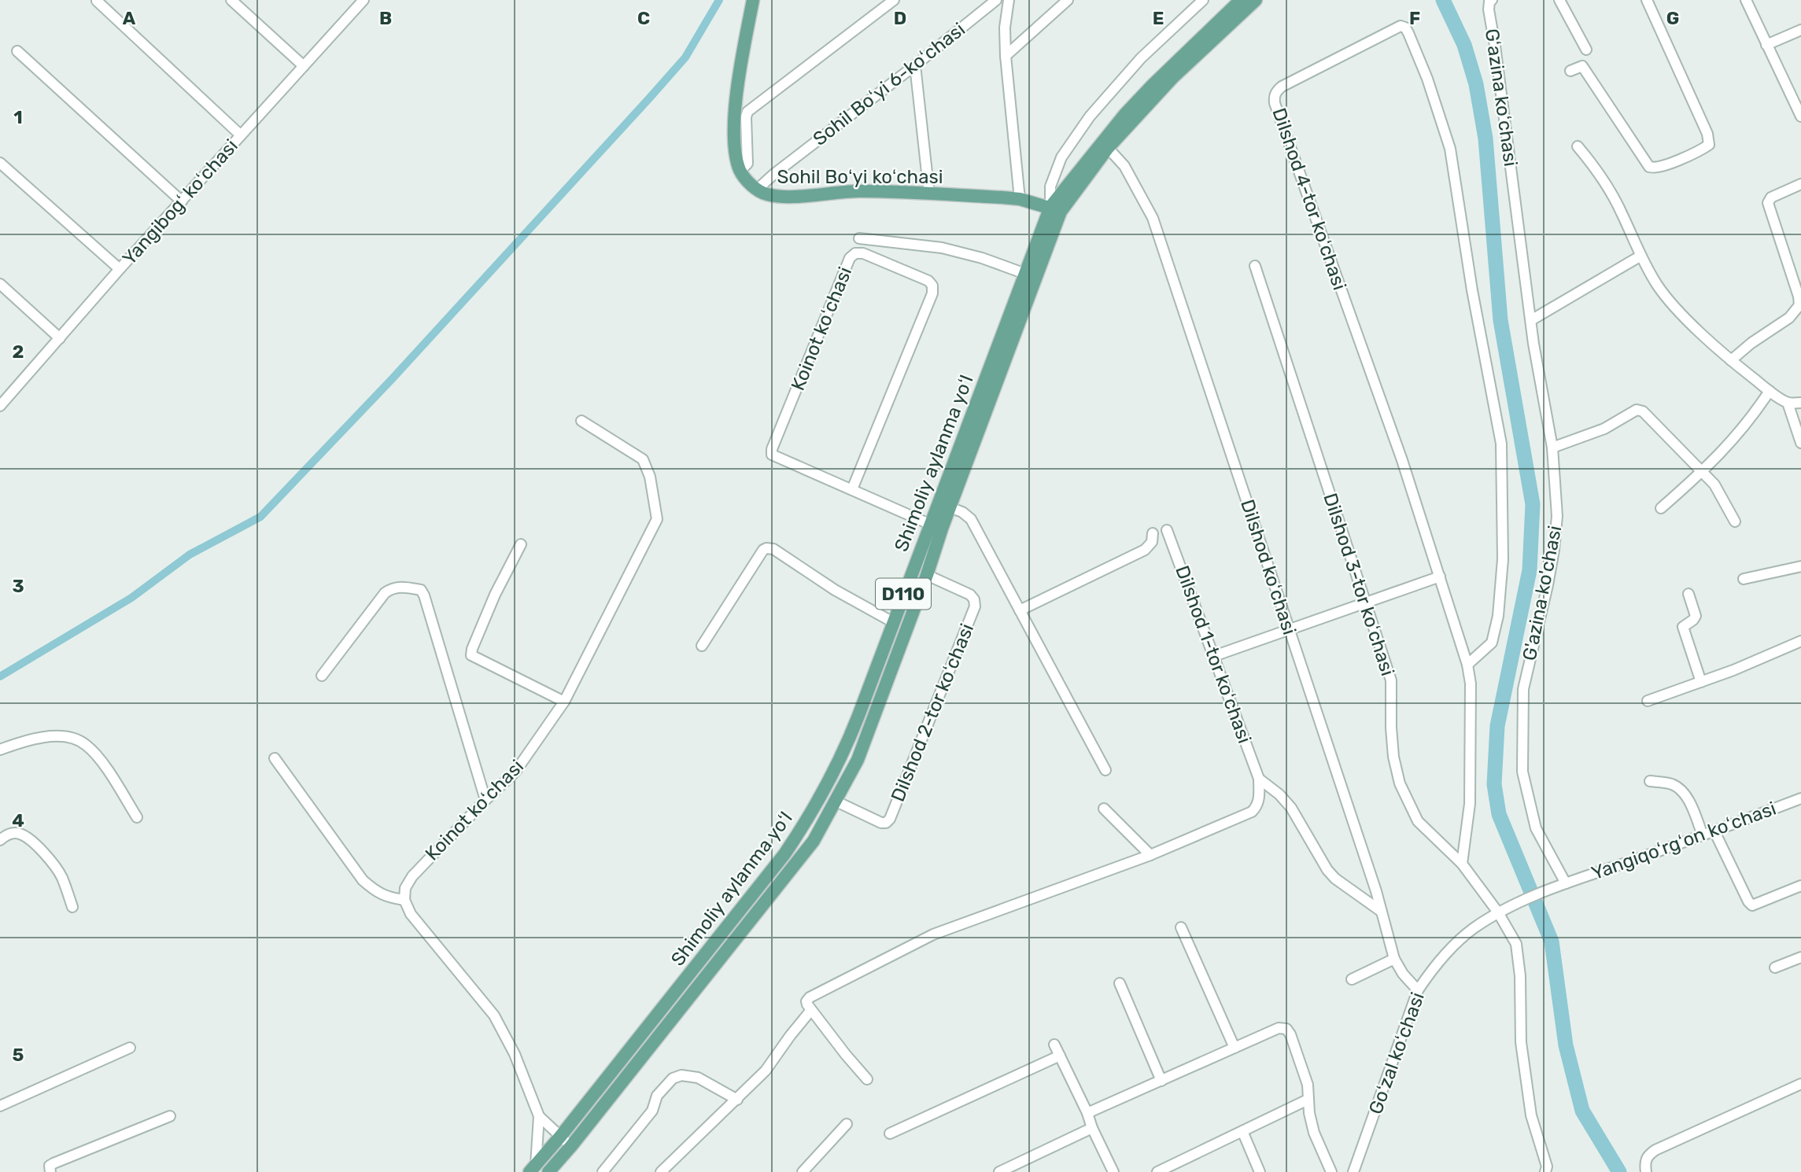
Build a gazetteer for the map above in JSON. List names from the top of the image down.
{
  "streets": {
    "main road": ["Sohil Boʻyi koʻchasi", "Shimoliy aylanma yoʻl", "D110"],
    "street": [
      "Sohil Boʻyi 6-koʻchasi",
      "Gʻazina koʻchasi",
      "Dilshod 4-tor koʻchasi",
      "Yangibogʻ koʻchasi",
      "Koinot koʻchasi",
      "Dilshod koʻchasi",
      "Dilshod 3-tor koʻchasi",
      "G'azina ko'chasi",
      "Dilshod 1-tor koʻchasi",
      "Dilshod 2-tor koʻchasi",
      "Yangiqoʻrgʻon koʻchasi",
      "Goʻzal koʻchasi"
    ]
  },
  "crossings": [
    ["Sohil Boʻyi 6-koʻchasi", "Sohil Boʻyi koʻchasi"],
    ["Gʻazina koʻchasi", "G'azina ko'chasi"],
    ["Sohil Boʻyi koʻchasi", "Shimoliy aylanma yoʻl"],
    ["Dilshod 4-tor koʻchasi", "Dilshod 3-tor koʻchasi"],
    ["Koinot koʻchasi", "Shimoliy aylanma yoʻl"],
    ["Shimoliy aylanma yoʻl", "Dilshod koʻchasi"],
    ["Shimoliy aylanma yoʻl", "Dilshod 2-tor koʻchasi"],
    ["Dilshod koʻchasi", "Goʻzal koʻchasi"],
    ["Dilshod 3-tor koʻchasi", "Goʻzal koʻchasi"],
    ["G'azina ko'chasi", "Yangiqoʻrgʻon koʻchasi"],
    ["Yangiqoʻrgʻon koʻchasi", "Goʻzal koʻchasi"]
  ],
  "grid": {
    "columns": [
      "A",
      "B",
      "C",
      "D",
      "E",
      "F",
      "G"
    ],
    "rows": [
      "1",
      "2",
      "3",
      "4",
      "5"
    ]
  }
}
